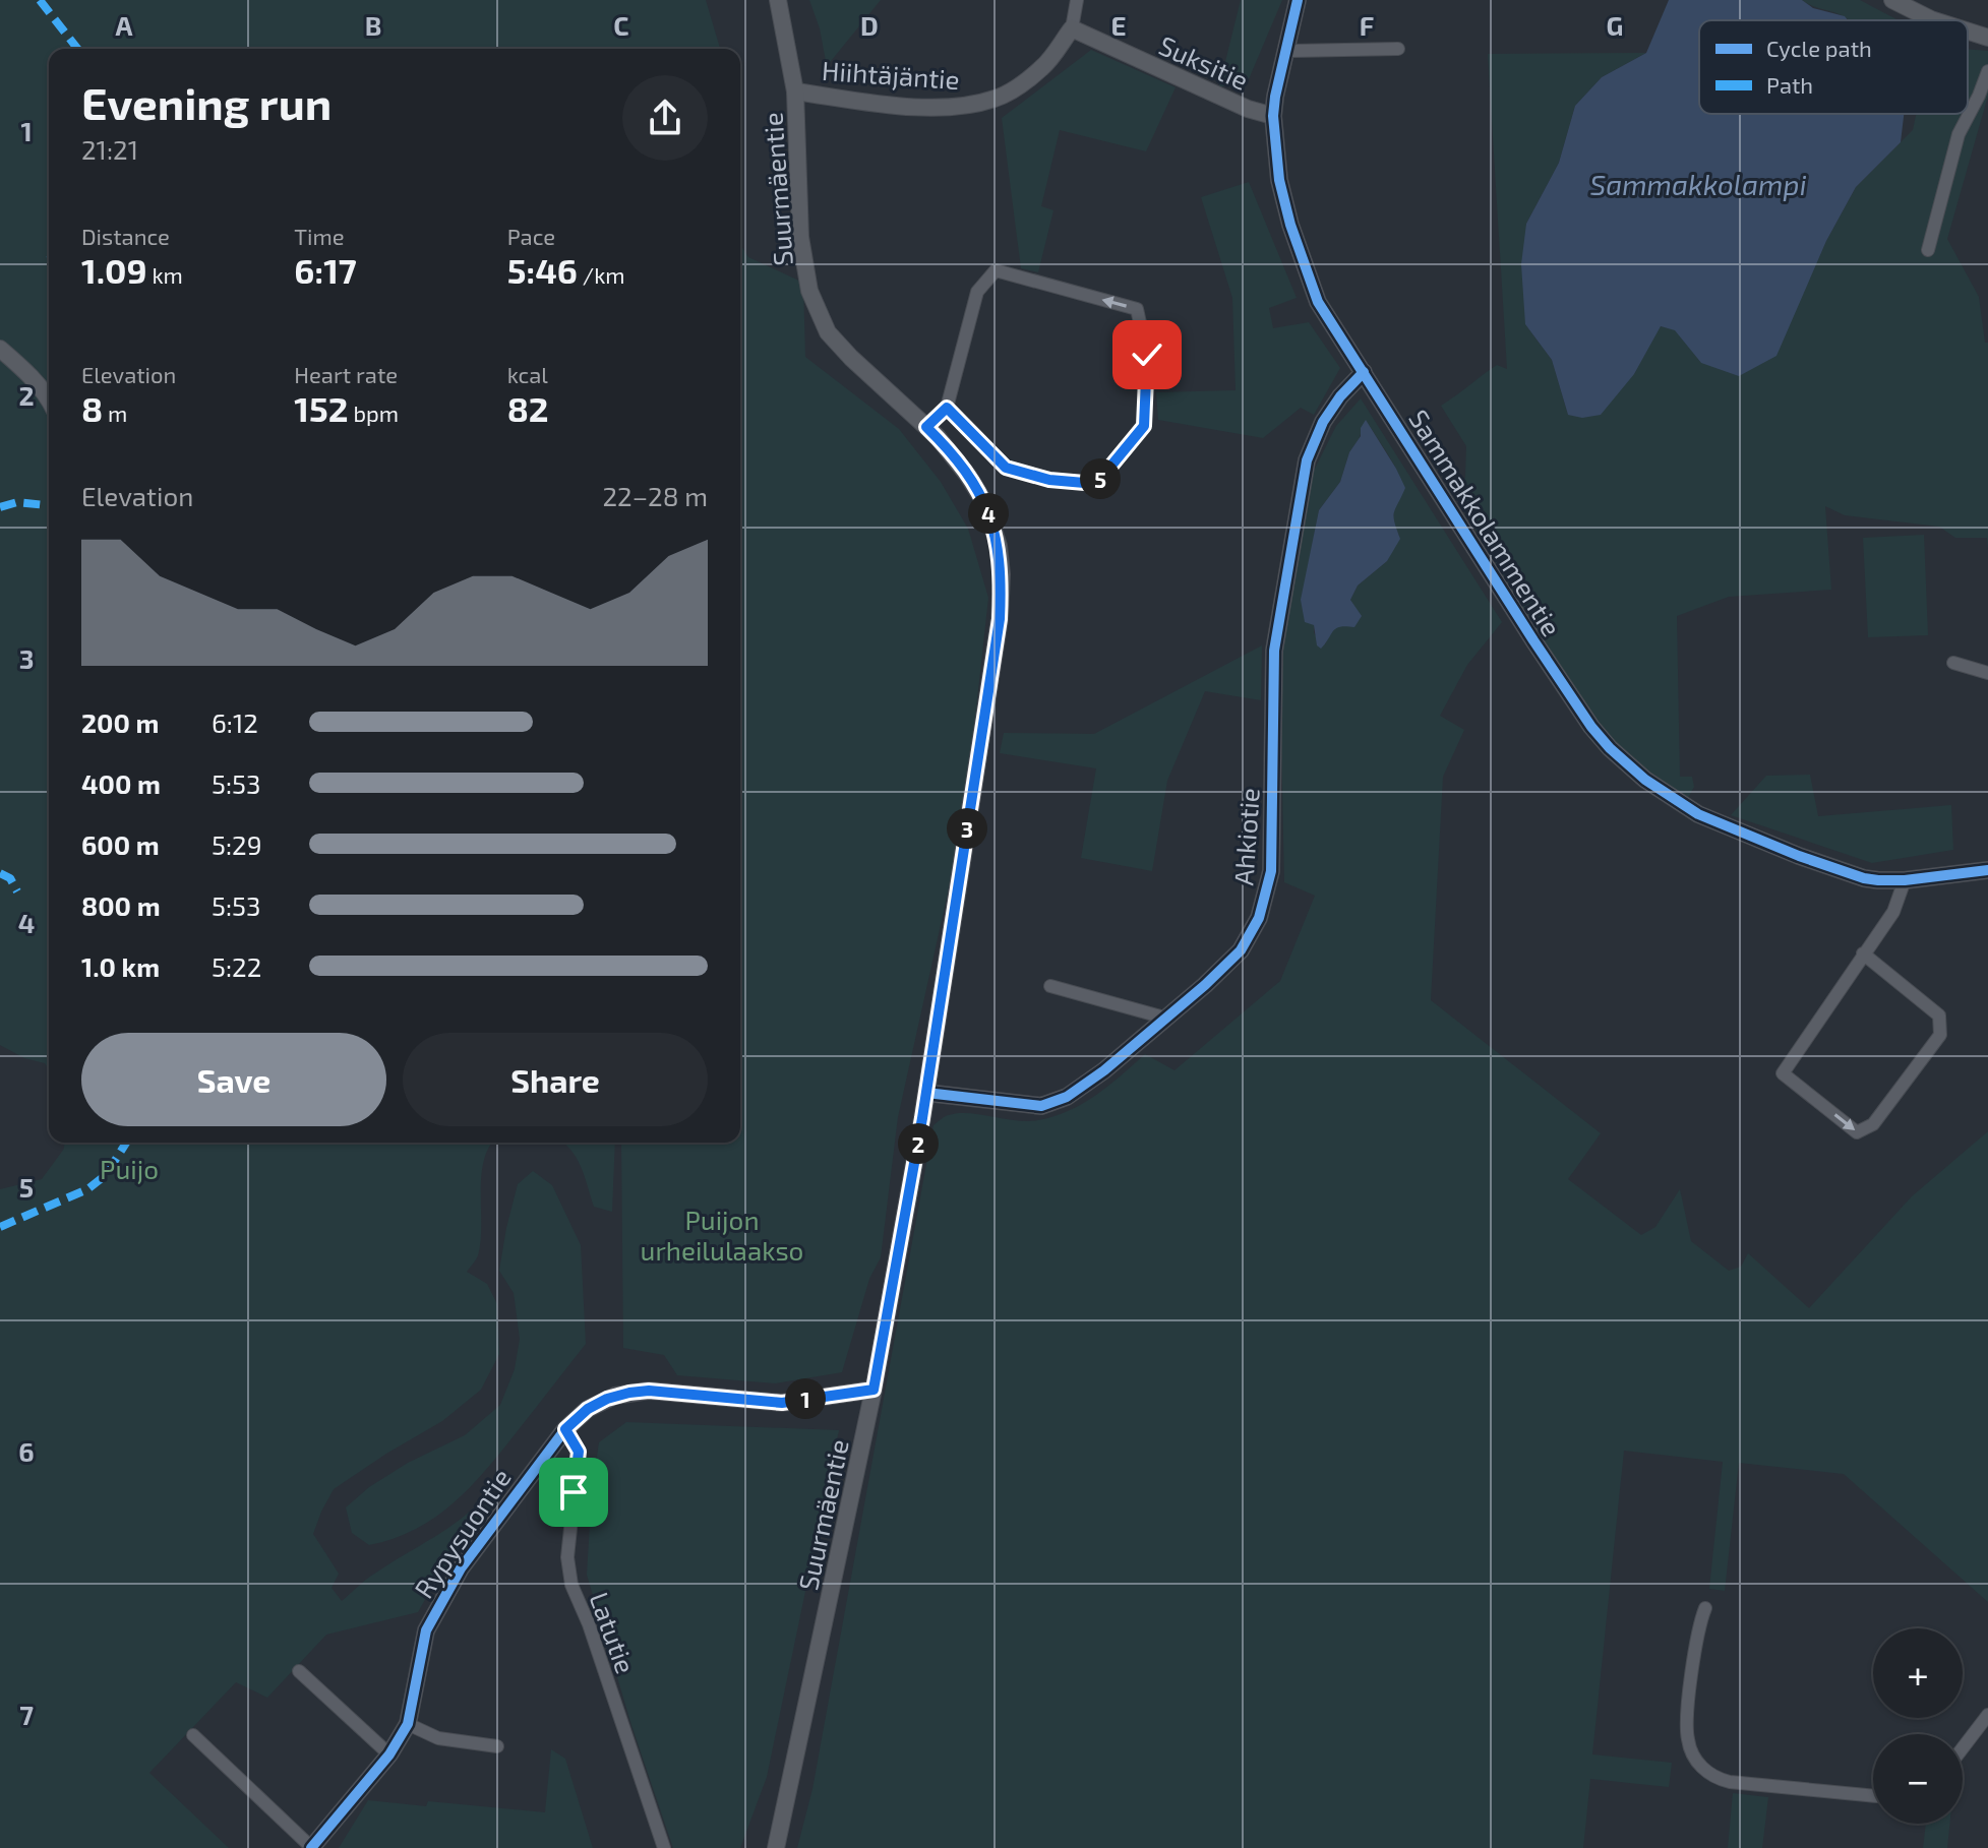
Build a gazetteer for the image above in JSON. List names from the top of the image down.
{
  "streets": {
    "street": [
      "Suksitie",
      "Hiihtäjäntie",
      "Suurmäentie",
      "Sammakkolammentie",
      "Ahkiotie",
      "Rypysuontie",
      "Latutie"
    ]
  },
  "crossings": [
    ["Suksitie", "Hiihtäjäntie"],
    ["Suksitie", "Sammakkolammentie"],
    ["Hiihtäjäntie", "Suurmäentie"],
    ["Suurmäentie", "Ahkiotie"],
    ["Suurmäentie", "Rypysuontie"],
    ["Sammakkolammentie", "Ahkiotie"],
    ["Rypysuontie", "Latutie"]
  ],
  "water": ["Sammakkolampi"],
  "parks": ["Puijo", "Puijon urheilulaakso"],
  "legend": ["Cycle path", "Path"],
  "page": {
    "heading": ["Evening run", "21:21"],
    "stats": [
      ["Distance", "1.09 km"],
      ["Time", "6:17"],
      ["Pace", "5:46 /km"],
      ["Elevation", "8 m"],
      ["Heart rate", "152 bpm"],
      ["kcal", "82"]
    ],
    "pins": [
      "5",
      "4",
      "3",
      "2",
      "1"
    ],
    "chart": ["Elevation", "22–28 m"],
    "list": [
      {
        "name": "200 m",
        "note": "6:12"
      },
      {
        "name": "400 m",
        "note": "5:53"
      },
      {
        "name": "600 m",
        "note": "5:29"
      },
      {
        "name": "800 m",
        "note": "5:53"
      },
      {
        "name": "1.0 km",
        "note": "5:22"
      }
    ],
    "buttons": ["Save", "Share"],
    "map_buttons": ["+", "−"]
  },
  "grid": {
    "columns": [
      "A",
      "B",
      "C",
      "D",
      "E",
      "F",
      "G"
    ],
    "rows": [
      "1",
      "2",
      "3",
      "4",
      "5",
      "6",
      "7"
    ]
  }
}
